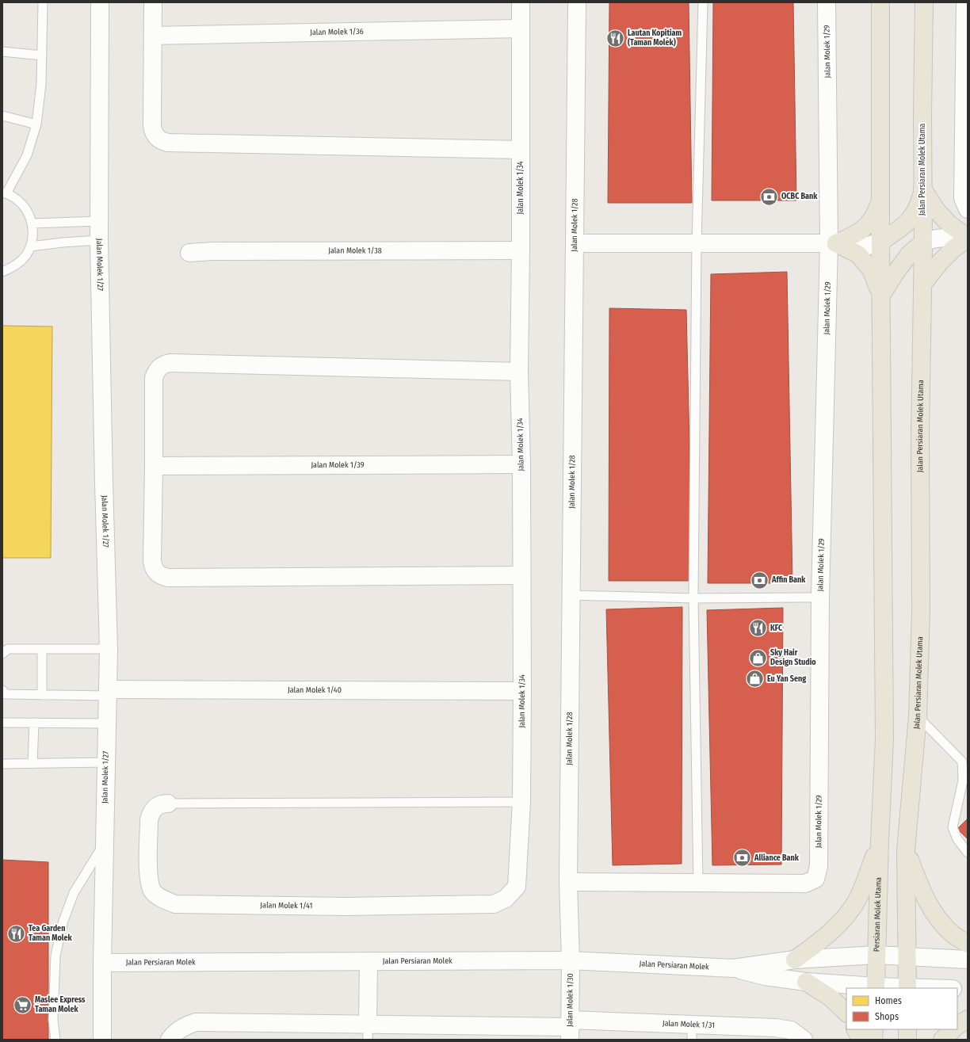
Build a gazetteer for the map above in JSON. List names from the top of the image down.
{
  "streets": {
    "main road": ["Jalan Persiaran Molek Utama", "Persiaran Molek Utama"],
    "street": [
      "Jalan Molek 1/36",
      "Jalan Molek 1/29",
      "Jalan Molek 1/34",
      "Jalan Molek 1/28",
      "Jalan Molek 1/38",
      "Jalan Molek 1/27",
      "Jalan Molek 1/39",
      "Jalan Molek 1/40",
      "Jalan Molek 1/41",
      "Jalan Persiaran Molek",
      "Jalan Molek 1/30",
      "Jalan Molek 1/31"
    ]
  },
  "crossings": [
    ["Jalan Molek 1/36", "Jalan Molek 1/34"],
    ["Jalan Molek 1/29", "Jalan Molek 1/28"],
    ["Jalan Molek 1/34", "Jalan Molek 1/38"],
    ["Jalan Molek 1/34", "Jalan Molek 1/39"],
    ["Jalan Molek 1/34", "Jalan Molek 1/40"],
    ["Jalan Molek 1/34", "Jalan Molek 1/41"],
    ["Jalan Molek 1/28", "Jalan Persiaran Molek"],
    ["Jalan Molek 1/28", "Jalan Molek 1/30"],
    ["Jalan Molek 1/27", "Jalan Molek 1/40"],
    ["Jalan Molek 1/27", "Jalan Persiaran Molek"],
    ["Persiaran Molek Utama", "Jalan Persiaran Molek"],
    ["Jalan Persiaran Molek", "Jalan Molek 1/30"],
    ["Jalan Molek 1/30", "Jalan Molek 1/31"]
  ],
  "places": {
    "restaurant": ["Lautan Kopitiam (Taman Molek)", "KFC", "Tea Garden Taman Molek"],
    "bank": ["OCBC Bank", "Affin Bank", "Alliance Bank"],
    "shop": ["Sky Hair Design Studio", "Eu Yan Seng"],
    "supermarket": ["Maslee Express Taman Molek"]
  },
  "legend": ["Homes", "Shops"]
}
